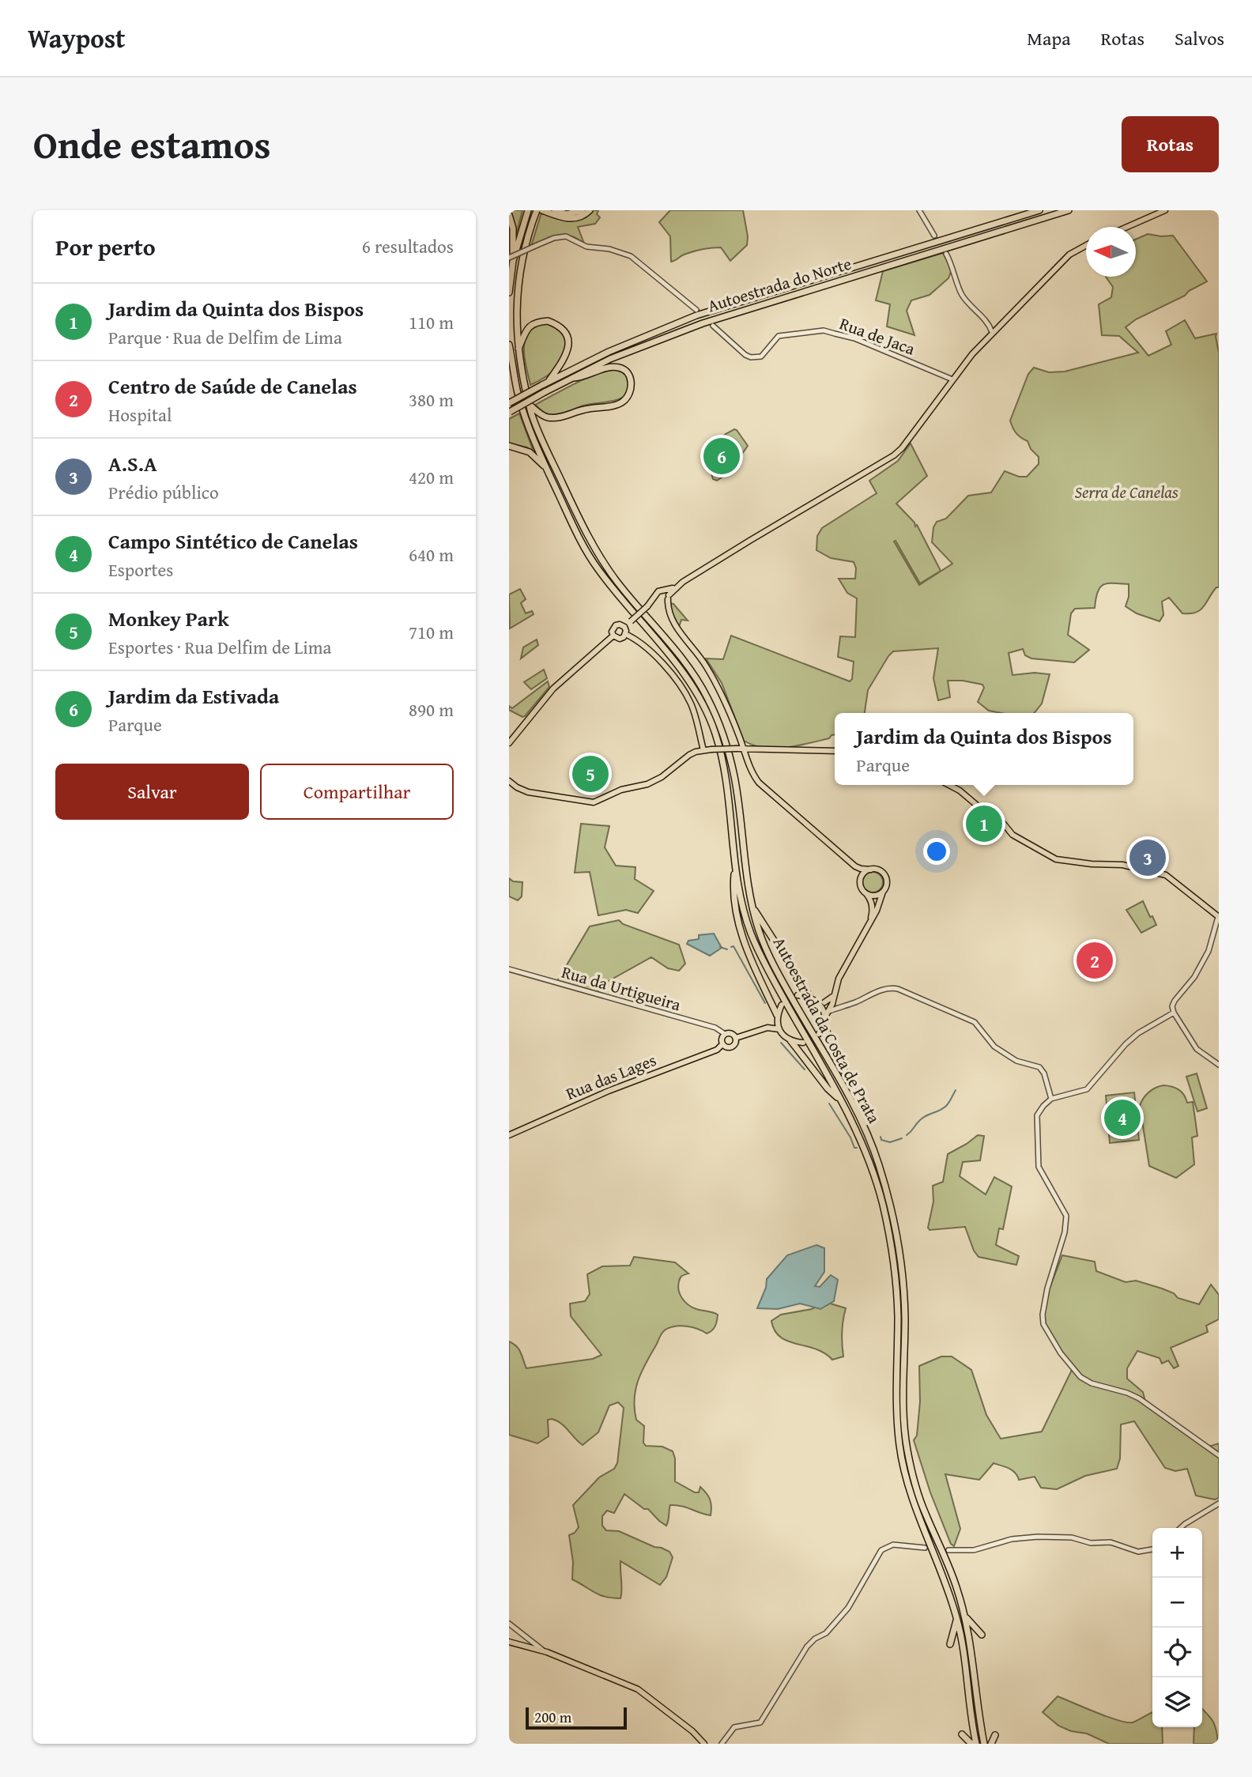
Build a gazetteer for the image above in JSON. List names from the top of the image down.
{
  "streets": {
    "highway": ["Autoestrada do Norte", "Autoestrada da Costa de Prata"],
    "main road": ["Rua das Lages"],
    "street": ["Rua de Jaca", "Rua da Urtigueira"]
  },
  "crossings": [
    ["Rua da Urtigueira", "Rua das Lages"]
  ],
  "parks": ["Serra de Canelas"],
  "scale_bar": "200 m",
  "north": "left",
  "page": {
    "header": "Waypost",
    "nav": ["Mapa", "Rotas", "Salvos"],
    "title": "Onde estamos",
    "buttons": [
      "Rotas",
      ["Salvar", "Compartilhar"]
    ],
    "heading": ["Por perto", "6 resultados"],
    "list": [
      {
        "mark": "1",
        "name": "Jardim da Quinta dos Bispos",
        "note": "Parque · Rua de Delfim de Lima",
        "value": "110 m"
      },
      {
        "mark": "2",
        "name": "Centro de Saúde de Canelas",
        "note": "Hospital",
        "value": "380 m"
      },
      {
        "mark": "3",
        "name": "A.S.A",
        "note": "Prédio público",
        "value": "420 m"
      },
      {
        "mark": "4",
        "name": "Campo Sintético de Canelas",
        "note": "Esportes",
        "value": "640 m"
      },
      {
        "mark": "5",
        "name": "Monkey Park",
        "note": "Esportes · Rua Delfim de Lima",
        "value": "710 m"
      },
      {
        "mark": "6",
        "name": "Jardim da Estivada",
        "note": "Parque",
        "value": "890 m"
      }
    ],
    "pins": [
      "6",
      "5",
      "1",
      "3",
      "2",
      "4"
    ],
    "popup": ["Jardim da Quinta dos Bispos", "Parque"],
    "map_buttons": ["+", "−"],
    "scale": "200 m"
  }
}
